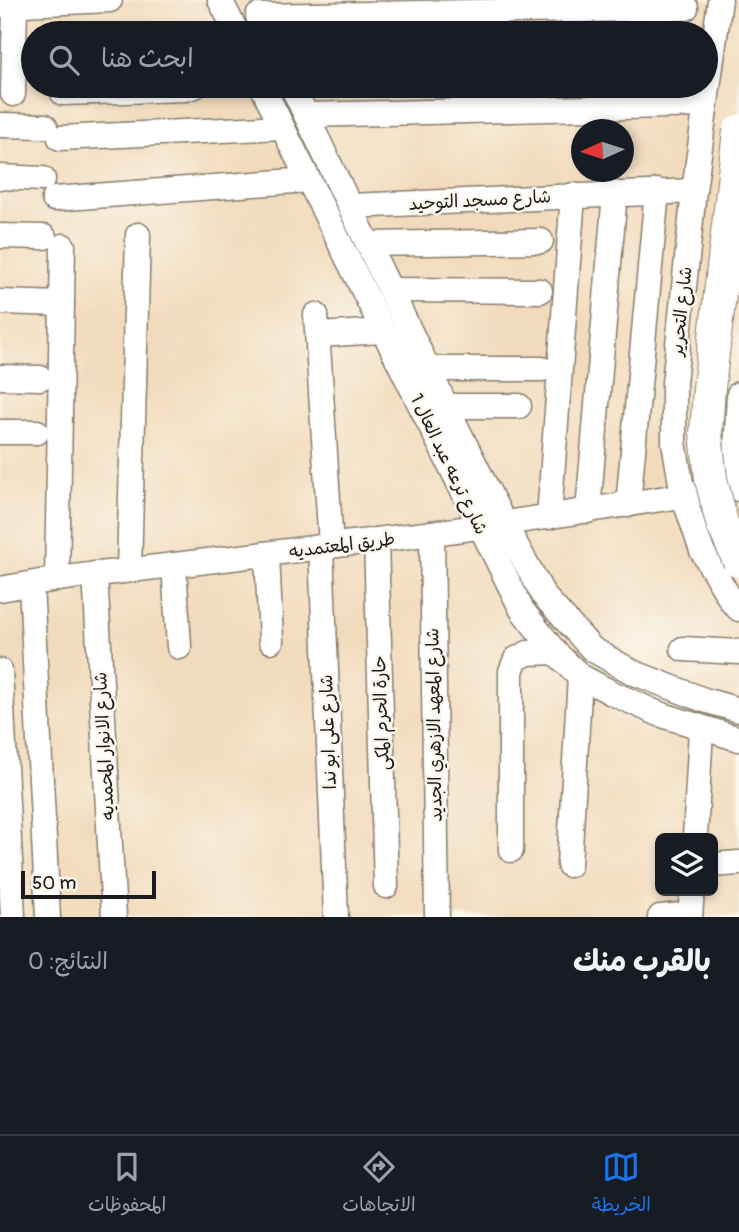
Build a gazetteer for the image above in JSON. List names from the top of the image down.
{
  "streets": {
    "street": [
      "شارع مسجد التوحيد",
      "شارع التحرير",
      "شارع ترعه عبد العال 1",
      "طريق المعتمديه",
      "حارة الحرم المكى",
      "شارع المعهد الازهري الجديد",
      "شارع على ابو ندا",
      "شارع الانوار المحمديه"
    ]
  },
  "crossings": [
    ["شارع مسجد التوحيد", "شارع التحرير"],
    ["شارع مسجد التوحيد", "شارع ترعه عبد العال 1"],
    ["شارع التحرير", "طريق المعتمديه"],
    ["شارع ترعه عبد العال 1", "طريق المعتمديه"],
    ["شارع ترعه عبد العال 1", "شارع على ابو ندا"],
    ["طريق المعتمديه", "حارة الحرم المكى"],
    ["طريق المعتمديه", "شارع المعهد الازهري الجديد"],
    ["طريق المعتمديه", "شارع على ابو ندا"],
    ["طريق المعتمديه", "شارع الانوار المحمديه"]
  ],
  "scale_bar": "50 m",
  "north": "left",
  "page": {
    "search": "ابحث هنا",
    "scale": "50 m",
    "heading": ["بالقرب منك", "النتائج: 0"],
    "nav": ["الخريطة", "الاتجاهات", "المحفوظات"]
  }
}
